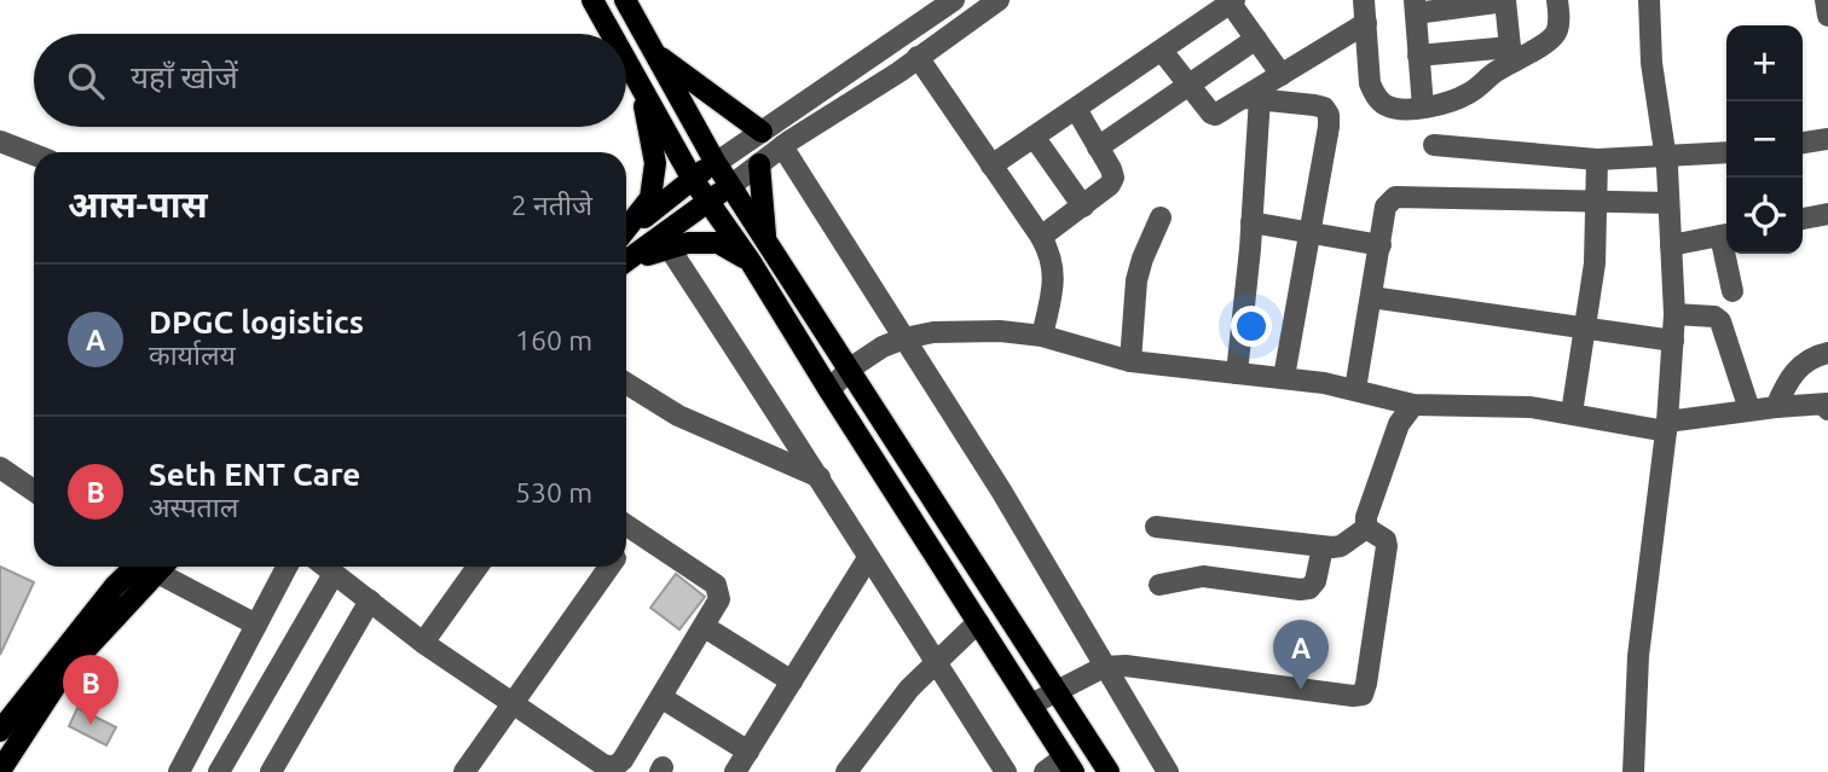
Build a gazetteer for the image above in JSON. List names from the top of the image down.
{
  "page": {
    "map_buttons": ["+", "−"],
    "search": "यहाँ खोजें",
    "heading": ["आस-पास", "2 नतीजे"],
    "list": [
      {
        "mark": "A",
        "name": "DPGC logistics",
        "note": "कार्यालय",
        "value": "160 m"
      },
      {
        "mark": "B",
        "name": "Seth ENT Care",
        "note": "अस्पताल",
        "value": "530 m"
      }
    ],
    "pins": ["A", "B"]
  }
}
